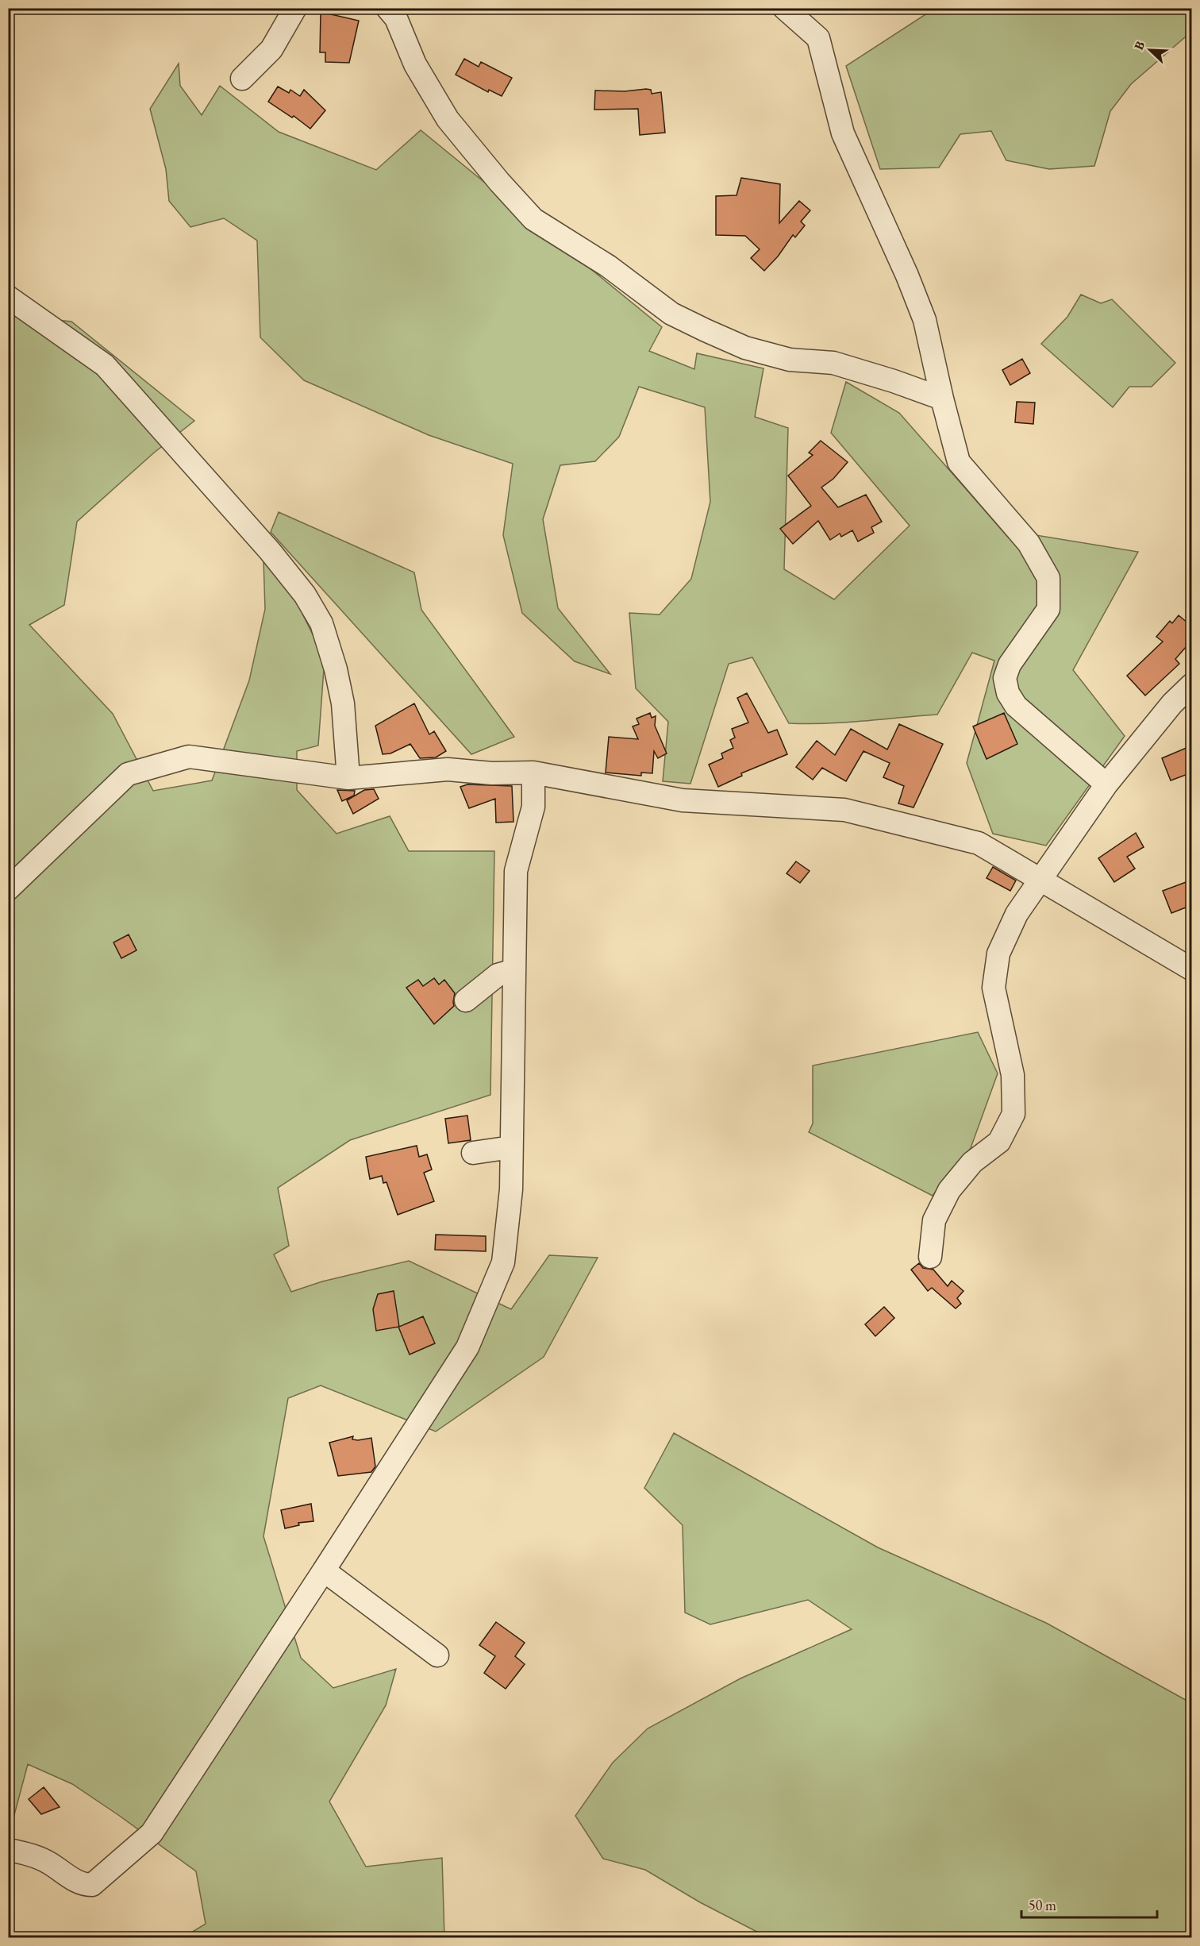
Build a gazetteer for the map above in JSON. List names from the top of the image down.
{
  "scale_bar": "50 m",
  "north": "top left"
}
